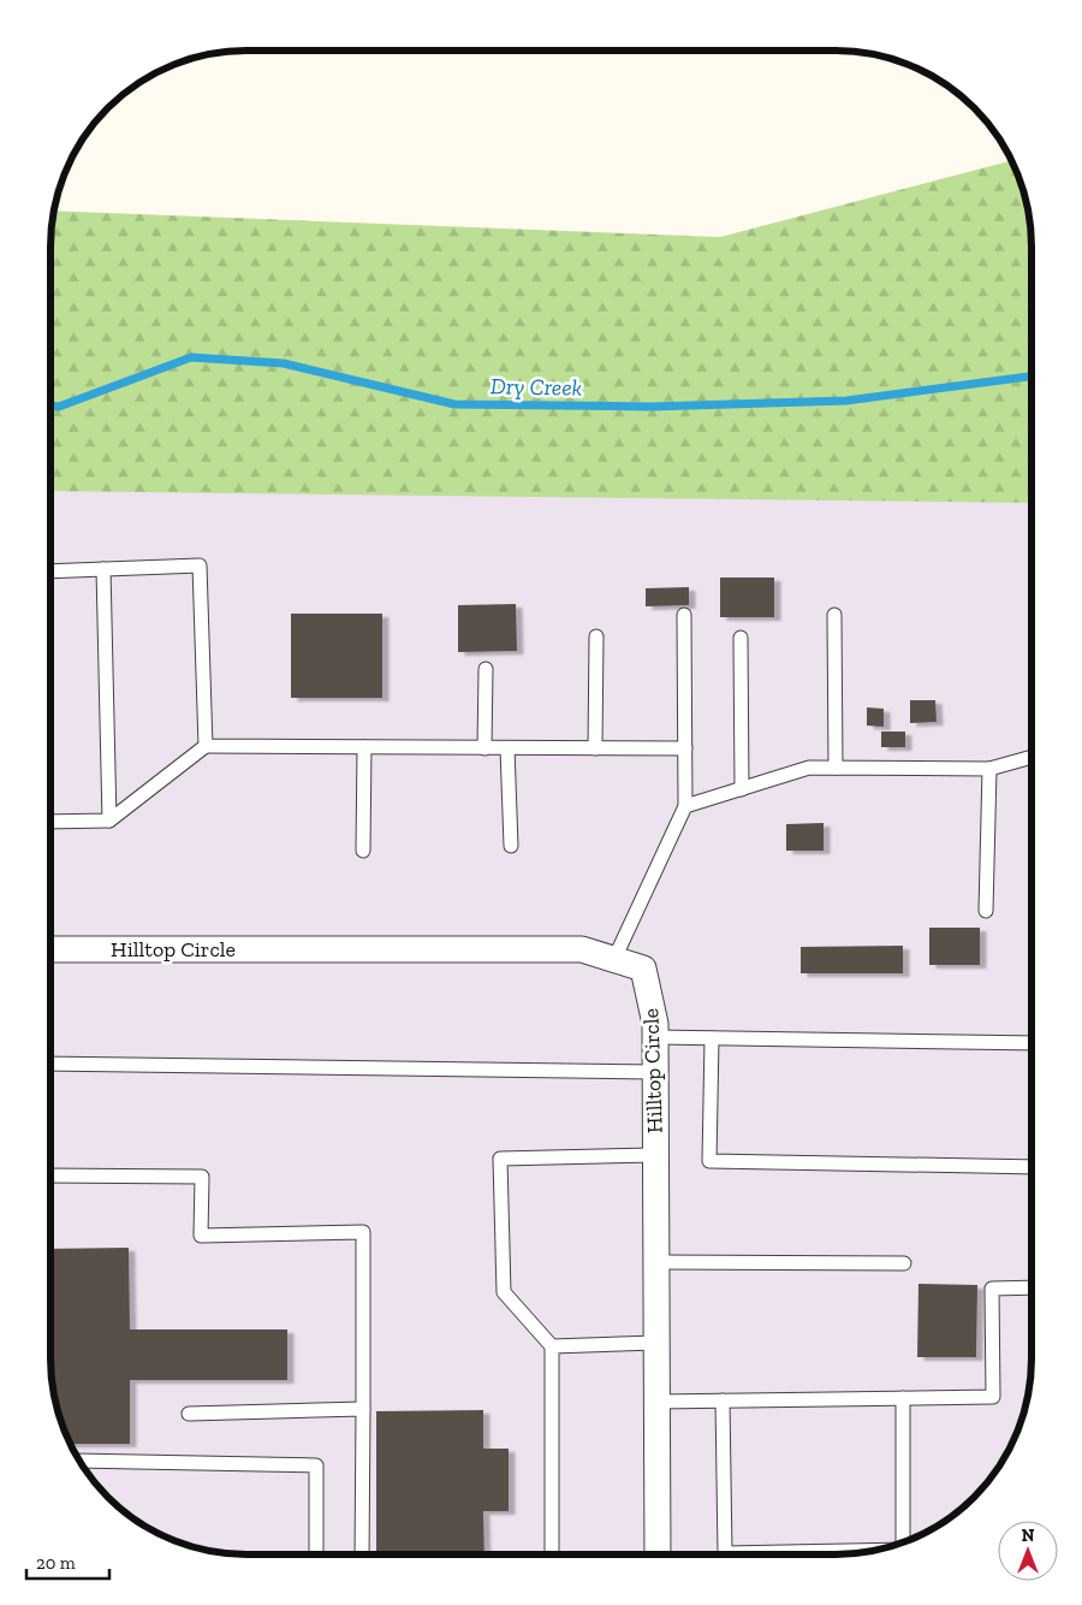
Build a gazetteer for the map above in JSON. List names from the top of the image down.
{
  "streets": {
    "street": ["Hilltop Circle"]
  },
  "water": ["Dry Creek"],
  "scale_bar": "20 m",
  "north": "top"
}
